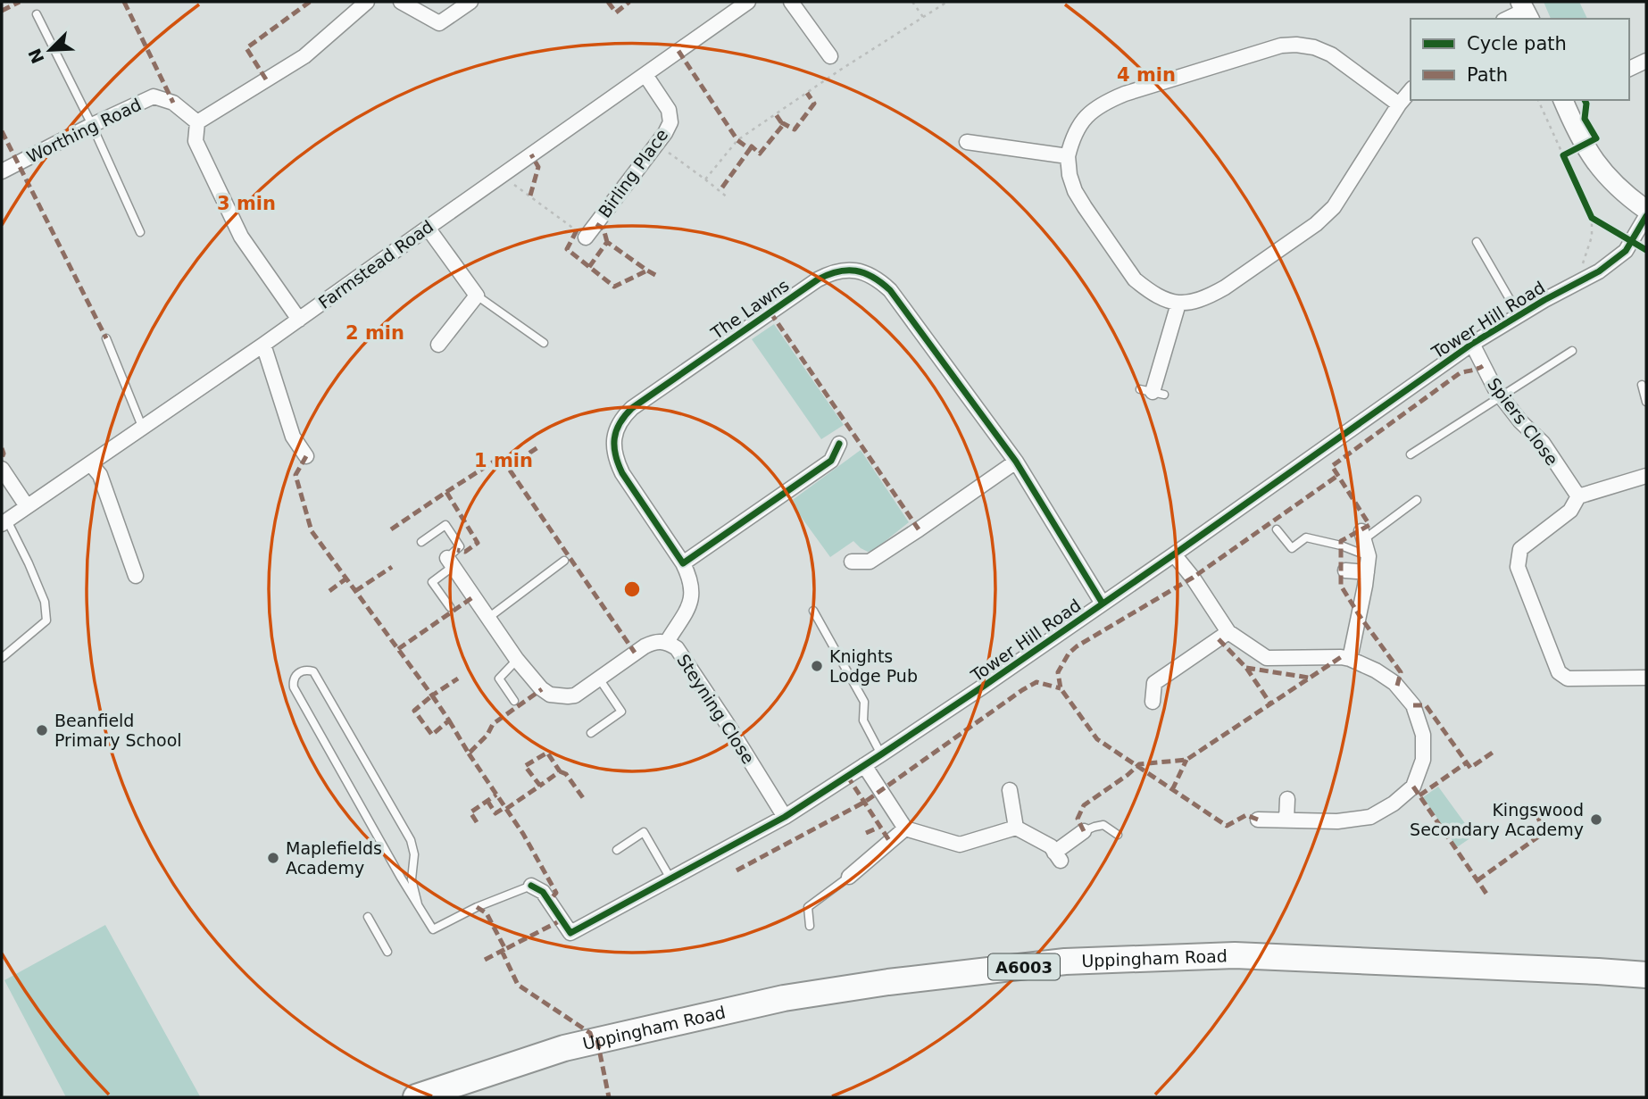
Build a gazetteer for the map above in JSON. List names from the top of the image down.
{
  "streets": {
    "highway": ["Uppingham Road", "A6003"],
    "street": [
      "Worthing Road",
      "Birling Place",
      "Farmstead Road",
      "The Lawns",
      "Tower Hill Road",
      "Spiers Close",
      "Steyning Close"
    ]
  },
  "crossings": [
    ["Birling Place", "Farmstead Road"],
    ["The Lawns", "Tower Hill Road"],
    ["The Lawns", "Steyning Close"],
    ["Tower Hill Road", "Spiers Close"],
    ["Tower Hill Road", "Steyning Close"]
  ],
  "places": [
    "Knights Lodge Pub",
    "Beanfield Primary School",
    "Kingswood Secondary Academy",
    "Maplefields Academy"
  ],
  "legend": ["Cycle path", "Path"],
  "north": "bottom left",
  "rings": [
    "4 min",
    "3 min",
    "2 min",
    "1 min"
  ]
}
